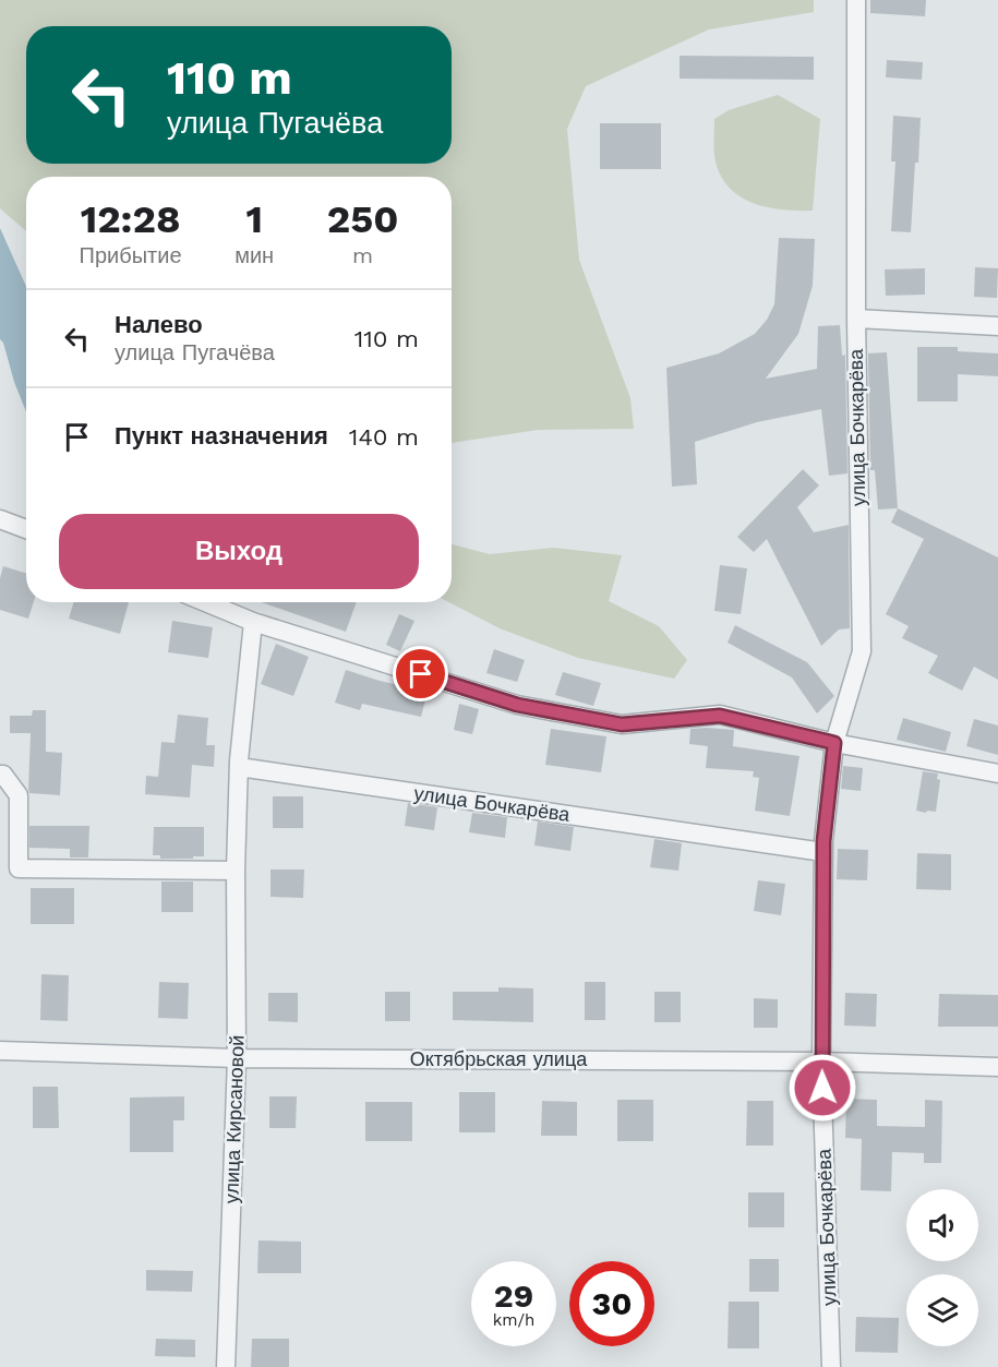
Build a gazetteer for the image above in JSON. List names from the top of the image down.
{
  "streets": {
    "street": ["улица Бочкарёва", "Октябрьская улица", "улица Кирсановой"]
  },
  "crossings": [
    ["улица Бочкарёва", "Октябрьская улица"],
    ["улица Бочкарёва", "улица Кирсановой"],
    ["Октябрьская улица", "улица Кирсановой"]
  ],
  "page": {
    "turn": ["110 m", "улица Пугачёва"],
    "eta": [
      "12:28",
      "Прибытие",
      "1",
      "мин",
      "250",
      "m"
    ],
    "list": [
      {
        "name": "Налево",
        "note": "улица Пугачёва",
        "value": "110 m"
      },
      {
        "name": "Пункт назначения",
        "value": "140 m"
      }
    ],
    "buttons": "Выход",
    "speed": "29 km/h",
    "limit": "30"
  }
}
